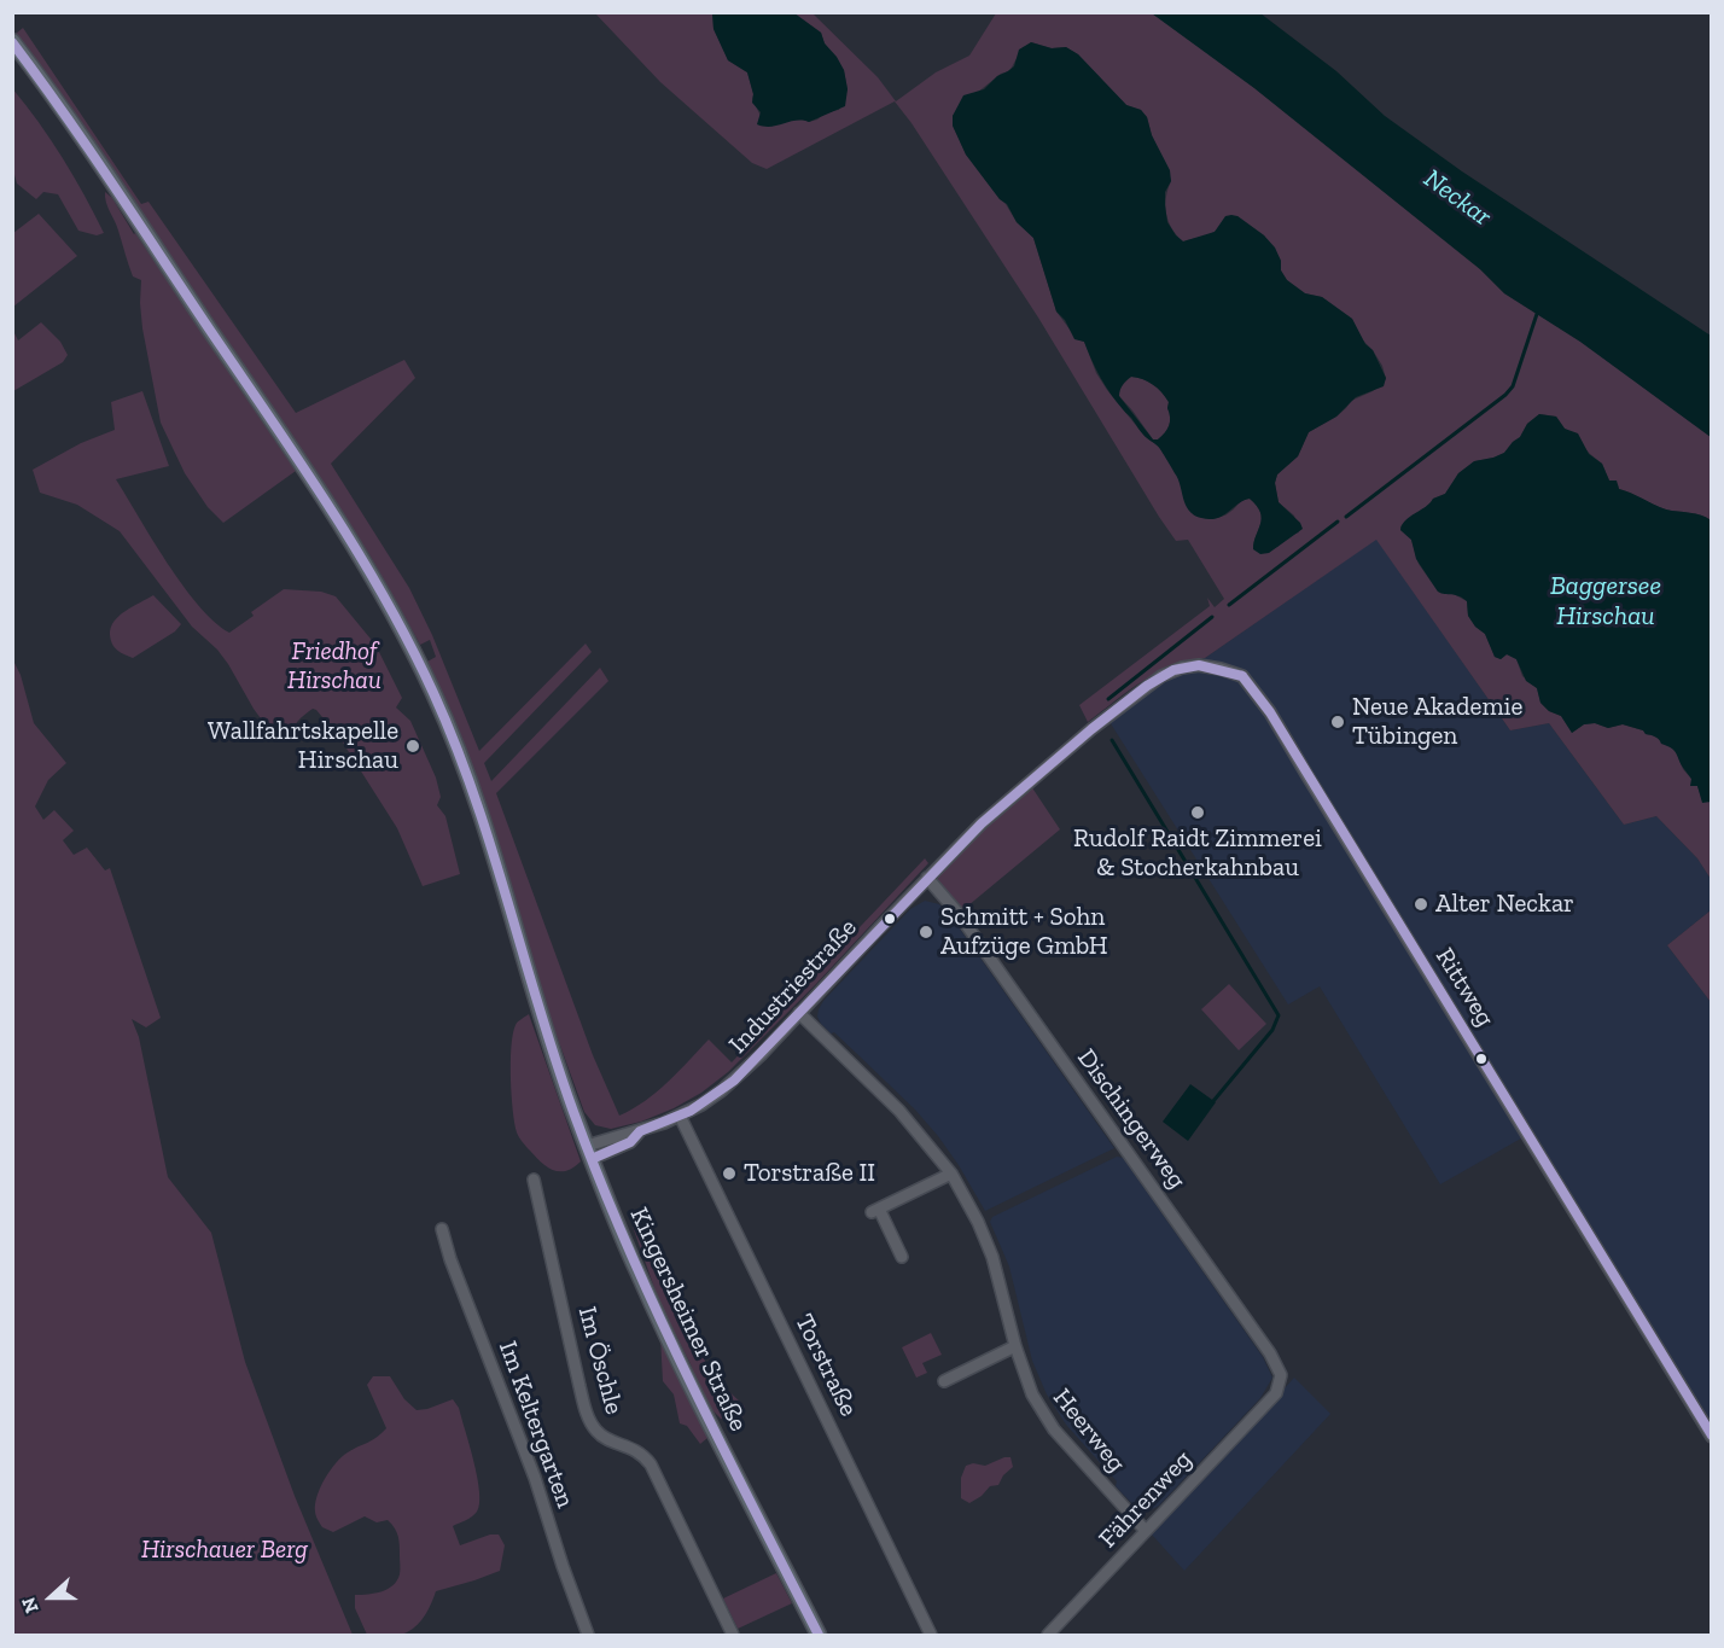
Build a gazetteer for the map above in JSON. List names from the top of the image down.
{
  "streets": {
    "main road": ["Kingersheimer Straße"],
    "street": [
      "Industriestraße",
      "Rittweg",
      "Dischingerweg",
      "Im Öschle",
      "Torstraße",
      "Im Keltergarten",
      "Heerweg",
      "Fährenweg"
    ]
  },
  "crossings": [
    ["Industriestraße", "Rittweg"],
    ["Industriestraße", "Dischingerweg"],
    ["Industriestraße", "Kingersheimer Straße"],
    ["Industriestraße", "Torstraße"],
    ["Industriestraße", "Heerweg"],
    ["Dischingerweg", "Fährenweg"],
    ["Heerweg", "Fährenweg"]
  ],
  "water": ["Neckar", "Baggersee Hirschau"],
  "parks": ["Friedhof Hirschau", "Hirschauer Berg"],
  "places": [
    "Neue Akademie Tübingen",
    "Wallfahrtskapelle Hirschau",
    "Rudolf Raidt Zimmerei & Stocherkahnbau",
    "Alter Neckar",
    "Schmitt + Sohn Aufzüge GmbH",
    "Torstraße II"
  ],
  "north": "left"
}
